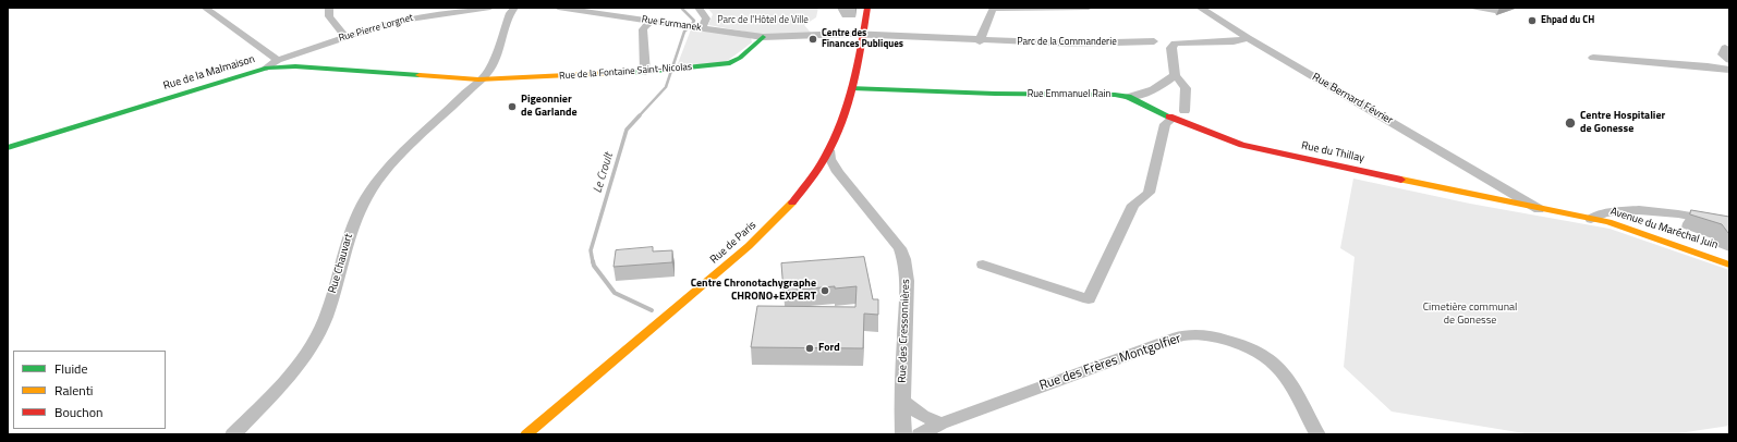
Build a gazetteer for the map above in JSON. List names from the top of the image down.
{
  "streets": {
    "street": [
      "Rue Furmanek",
      "Rue Pierre Lorgnet",
      "Parc de la Commanderie",
      "Rue de la Fontaine Saint-Nicolas",
      "Rue de la Malmaison",
      "Rue Emmanuel Rain",
      "Rue Bernard Février",
      "Rue du Thillay",
      "Avenue du Maréchal Juin",
      "Rue de Paris",
      "Rue Chauvart",
      "Rue des Cressonnières",
      "Rue des Frères Montgolfier"
    ]
  },
  "crossings": [
    ["Rue Furmanek", "Parc de la Commanderie"],
    ["Rue Furmanek", "Rue de la Fontaine Saint-Nicolas"],
    ["Rue Furmanek", "Rue de Paris"],
    ["Rue Pierre Lorgnet", "Rue de la Malmaison"],
    ["Parc de la Commanderie", "Rue de Paris"],
    ["Rue de la Fontaine Saint-Nicolas", "Rue de la Malmaison"],
    ["Rue de la Fontaine Saint-Nicolas", "Rue Chauvart"],
    ["Rue de la Malmaison", "Rue Chauvart"],
    ["Rue Emmanuel Rain", "Rue du Thillay"],
    ["Rue Emmanuel Rain", "Rue de Paris"],
    ["Rue Bernard Février", "Rue du Thillay"],
    ["Rue Bernard Février", "Avenue du Maréchal Juin"],
    ["Rue du Thillay", "Avenue du Maréchal Juin"],
    ["Rue de Paris", "Rue des Cressonnières"]
  ],
  "water": ["Le Croult"],
  "parks": ["Parc de l'Hôtel de Ville", "Cimetière communal de Gonesse"],
  "places": [
    "Ehpad du CH",
    "Centre des Finances Publiques",
    "Pigeonnier de Garlande",
    "Centre Hospitalier de Gonesse",
    "Centre Chronotachygraphe CHRONO+EXPERT",
    "Ford"
  ],
  "legend": ["Fluide", "Ralenti", "Bouchon"]
}
